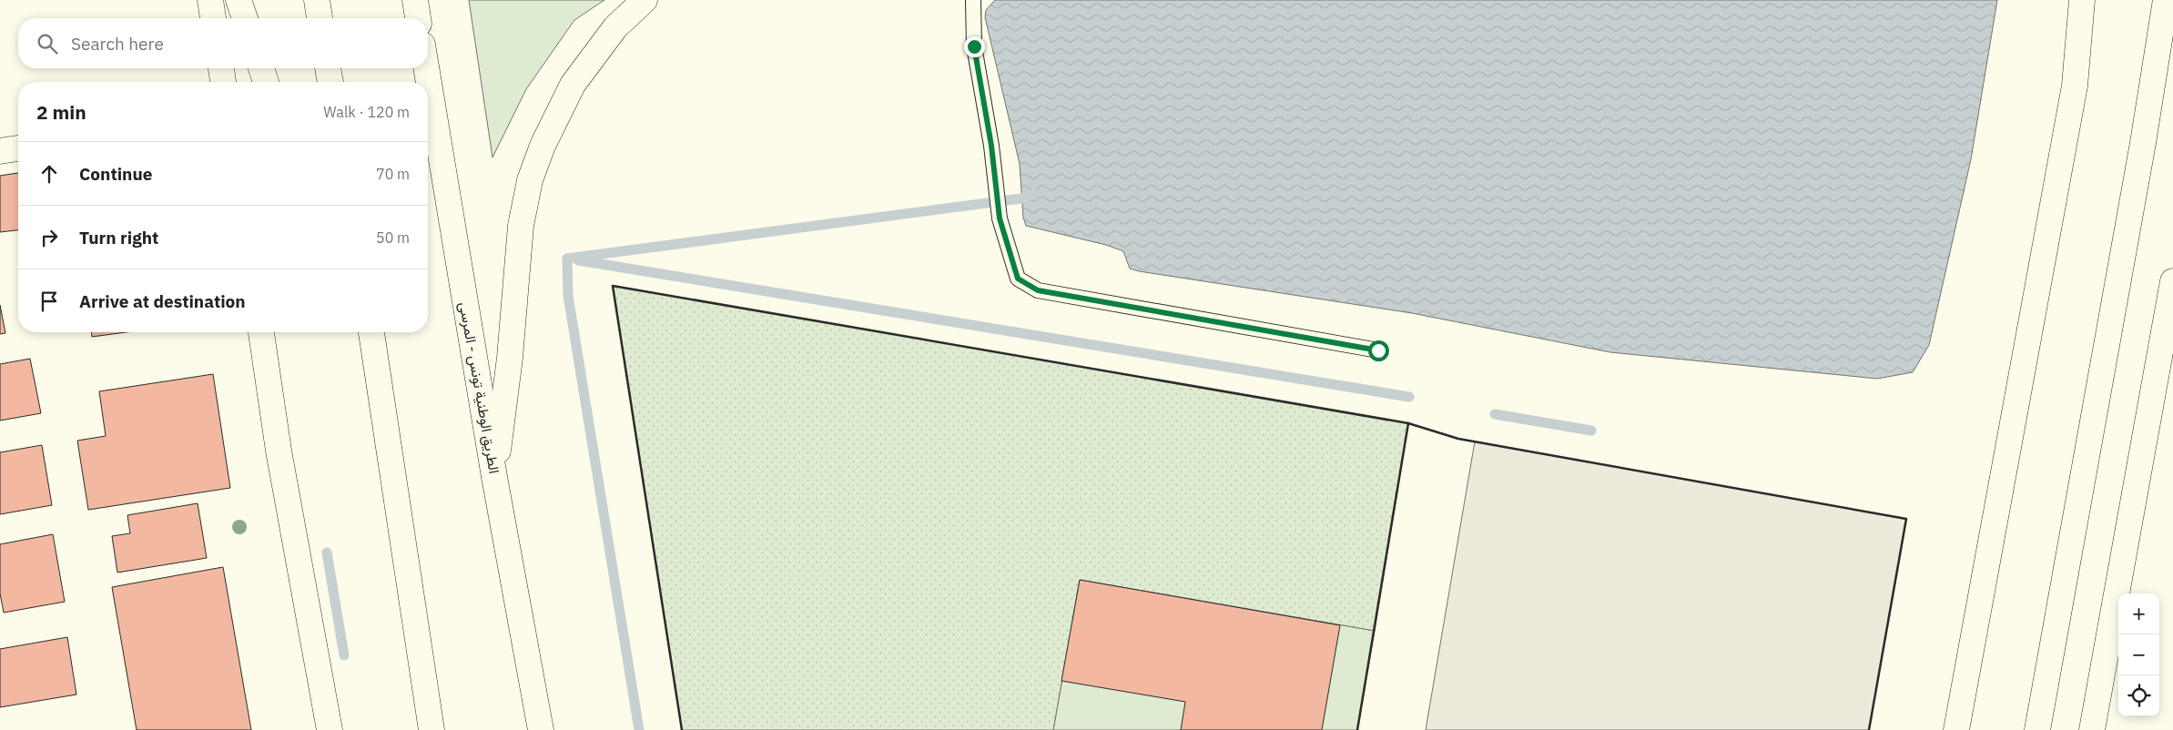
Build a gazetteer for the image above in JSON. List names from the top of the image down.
{
  "streets": {
    "main road": ["الطريق الوطنية تونس - المرسى"]
  },
  "page": {
    "search": "Search here",
    "heading": ["2 min", "Walk · 120 m"],
    "list": [
      ["Continue", "70 m"],
      ["Turn right", "50 m"],
      "Arrive at destination"
    ],
    "map_buttons": ["+", "−"]
  }
}
